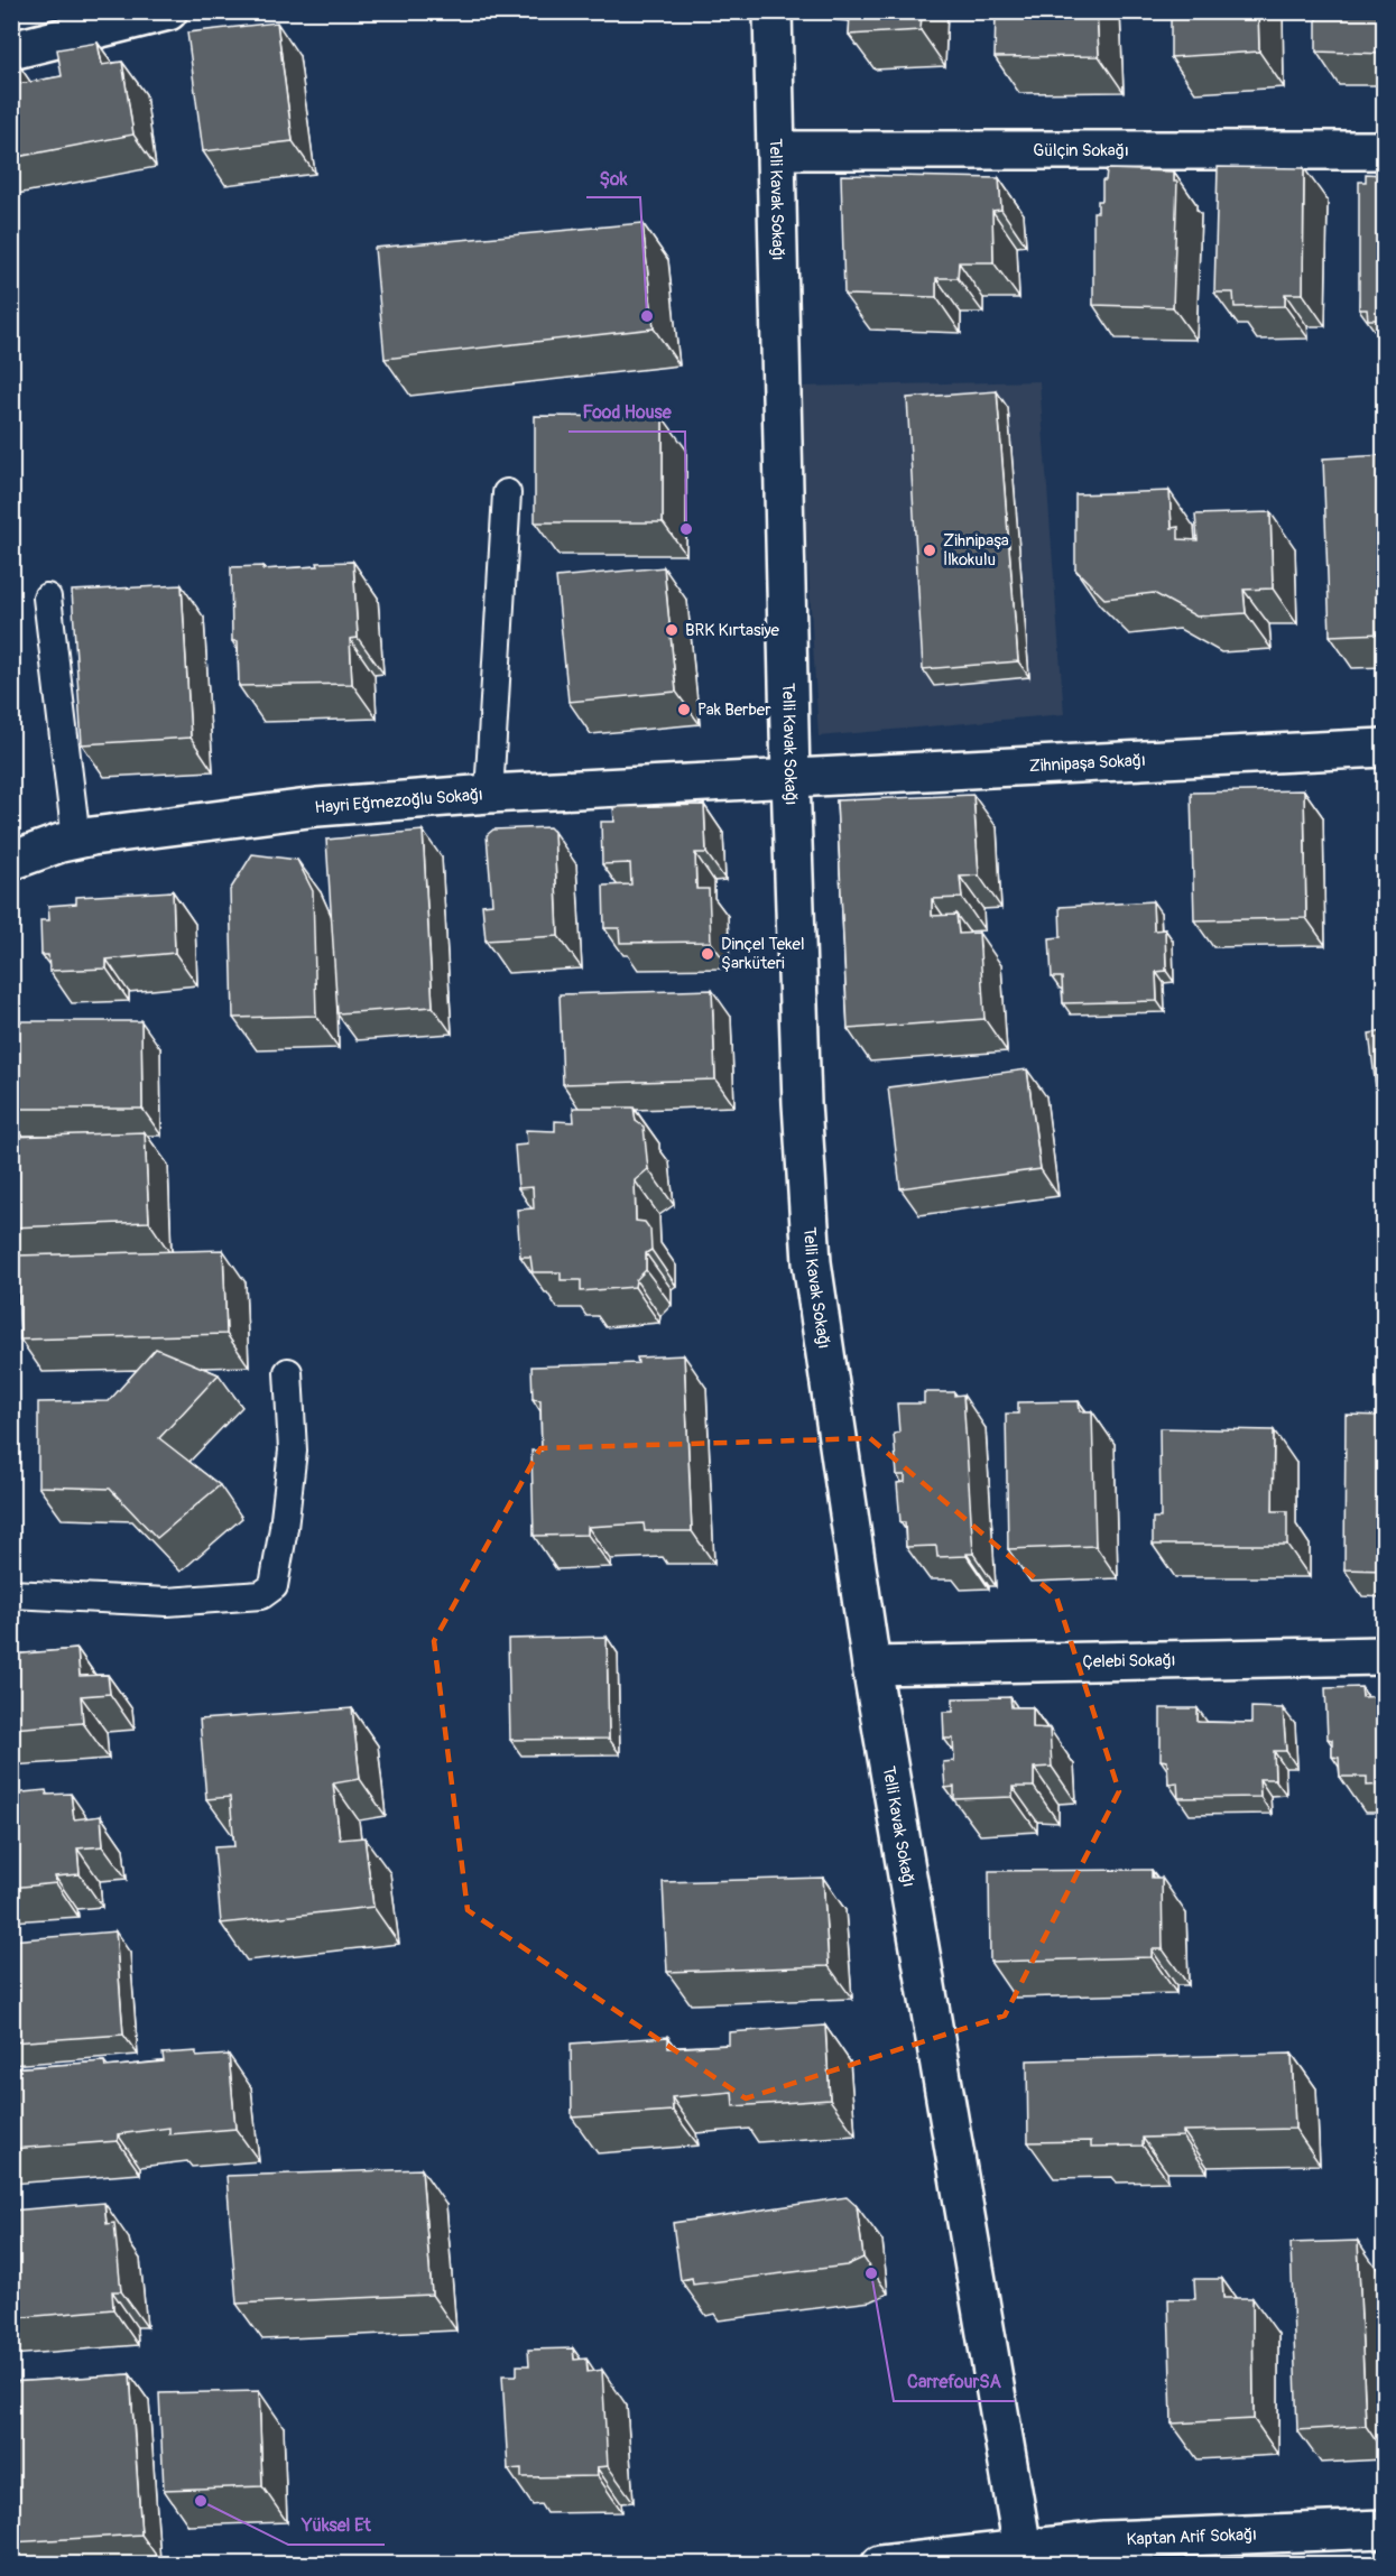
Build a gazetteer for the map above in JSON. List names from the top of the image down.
{
  "streets": {
    "street": [
      "Gülçin Sokağı",
      "Telli Kavak Sokağı",
      "Zihnipaşa Sokağı",
      "Hayri Eğmezoğlu Sokağı",
      "Çelebi Sokağı",
      "Kaptan Arif Sokağı"
    ]
  },
  "crossings": [
    ["Gülçin Sokağı", "Telli Kavak Sokağı"],
    ["Telli Kavak Sokağı", "Zihnipaşa Sokağı"],
    ["Telli Kavak Sokağı", "Hayri Eğmezoğlu Sokağı"],
    ["Telli Kavak Sokağı", "Çelebi Sokağı"],
    ["Telli Kavak Sokağı", "Kaptan Arif Sokağı"],
    ["Zihnipaşa Sokağı", "Hayri Eğmezoğlu Sokağı"]
  ],
  "places": [
    "Şok",
    "Food House",
    "Zihnipaşa İlkokulu",
    "BRK Kırtasiye",
    "Pak Berber",
    "Dinçel Tekel Şarküteri",
    "CarrefourSA",
    "Yüksel Et"
  ]
}
